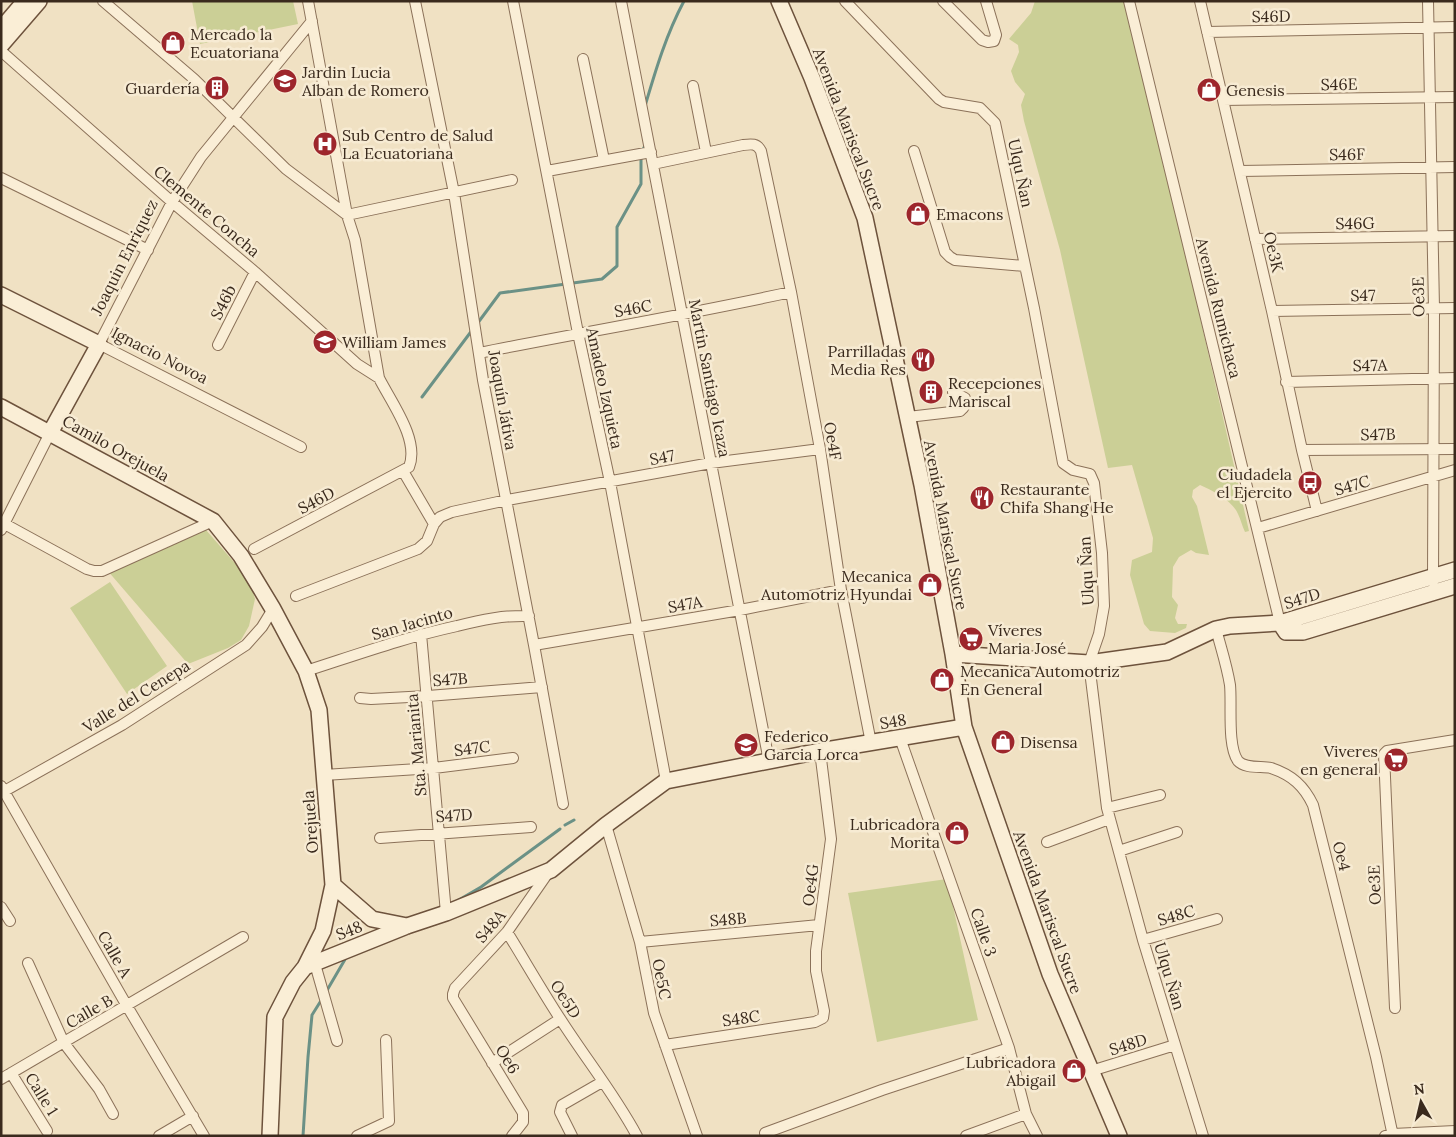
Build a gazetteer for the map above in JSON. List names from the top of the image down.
{
  "streets": {
    "street": [
      "S46D",
      "S46E",
      "Avenida Mariscal Sucre",
      "S46F",
      "Ulqu Ñan",
      "Clemente Concha",
      "S46G",
      "Oe3K",
      "Joaquin Enriquez",
      "S47",
      "Oe3E",
      "S46b",
      "S46C",
      "Avenida Rumichaca",
      "Ignacio Novoa",
      "S47A",
      "Martin Santiago Icaza",
      "Amadeo Izquieta",
      "Joaquín Játiva",
      "S47B",
      "Oe4F",
      "Camilo Orejuela",
      "S47C",
      "S47D",
      "San Jacinto",
      "Valle del Cenepa",
      "S48",
      "Sta. Marianita",
      "Orejuela",
      "Oe4",
      "Oe4G",
      "S48C",
      "S48B",
      "S48A",
      "Calle 3",
      "Calle A",
      "Oe5C",
      "Oe5D",
      "Calle B",
      "S48D",
      "Oe6",
      "Calle 1"
    ]
  },
  "crossings": [
    ["S46D", "Oe3K"],
    ["S46D", "Oe3E"],
    ["S46E", "Oe3K"],
    ["S46E", "Oe3E"],
    ["Avenida Mariscal Sucre", "S48"],
    ["Avenida Mariscal Sucre", "S48D"],
    ["S46F", "Oe3K"],
    ["S46F", "Oe3E"],
    ["Ulqu Ñan", "S48C"],
    ["Ulqu Ñan", "S48D"],
    ["Clemente Concha", "Joaquin Enriquez"],
    ["Clemente Concha", "S46b"],
    ["S46G", "Oe3K"],
    ["S46G", "Oe3E"],
    ["Oe3K", "S47"],
    ["Oe3K", "S47A"],
    ["Oe3K", "S47B"],
    ["Oe3K", "S47C"],
    ["Joaquin Enriquez", "Ignacio Novoa"],
    ["Joaquin Enriquez", "Camilo Orejuela"],
    ["S47", "Oe3E"],
    ["S47", "Martin Santiago Icaza"],
    ["S47", "Amadeo Izquieta"],
    ["S47", "Joaquín Játiva"],
    ["S47", "Oe4F"],
    ["Oe3E", "S47A"],
    ["Oe3E", "S47B"],
    ["Oe3E", "S47C"],
    ["Oe3E", "S47D"],
    ["S46C", "Martin Santiago Icaza"],
    ["S46C", "Amadeo Izquieta"],
    ["S46C", "Joaquín Játiva"],
    ["S46C", "Oe4F"],
    ["Avenida Rumichaca", "S47C"],
    ["Avenida Rumichaca", "S47D"],
    ["S47A", "Martin Santiago Icaza"],
    ["S47A", "Amadeo Izquieta"],
    ["S47A", "Joaquín Játiva"],
    ["S47A", "Oe4F"],
    ["Martin Santiago Icaza", "S48"],
    ["Amadeo Izquieta", "S48"],
    ["Joaquín Játiva", "S47B"],
    ["Joaquín Játiva", "San Jacinto"],
    ["S47B", "Sta. Marianita"],
    ["Oe4F", "S48"],
    ["Camilo Orejuela", "Orejuela"],
    ["S47C", "Sta. Marianita"],
    ["S47C", "Orejuela"],
    ["S47D", "Sta. Marianita"],
    ["San Jacinto", "Sta. Marianita"],
    ["San Jacinto", "Orejuela"],
    ["Valle del Cenepa", "Orejuela"],
    ["Valle del Cenepa", "Calle A"],
    ["S48", "Sta. Marianita"],
    ["S48", "Orejuela"],
    ["S48", "Oe4G"],
    ["S48", "S48A"],
    ["S48", "Calle 3"],
    ["S48", "Oe5C"],
    ["Oe4G", "S48C"],
    ["Oe4G", "S48B"],
    ["S48C", "Oe5C"],
    ["S48B", "Oe5C"],
    ["S48A", "Oe5D"],
    ["S48A", "Oe6"],
    ["Calle A", "Calle B"],
    ["Calle B", "Calle 1"]
  ],
  "places": {
    "shop": [
      "Mercado la Ecuatoriana",
      "Genesis",
      "Emacons",
      "Mecanica Automotriz Hyundai",
      "Mecanica Automotriz En General",
      "Disensa",
      "Lubricadora Morita",
      "Lubricadora Abigail"
    ],
    "school or university": ["Jardin Lucia Alban de Romero", "William James", "Federico Garcia Lorca"],
    "building": ["Guardería", "Recepciones Mariscal"],
    "hospital": ["Sub Centro de Salud La Ecuatoriana"],
    "restaurant": ["Parrilladas Media Res", "Restaurante Chifa Shang He"],
    "bus stop": ["Ciudadela el Ejercito"],
    "supermarket": ["Víveres Maria José", "Viveres en general"]
  },
  "north": "top"
}
